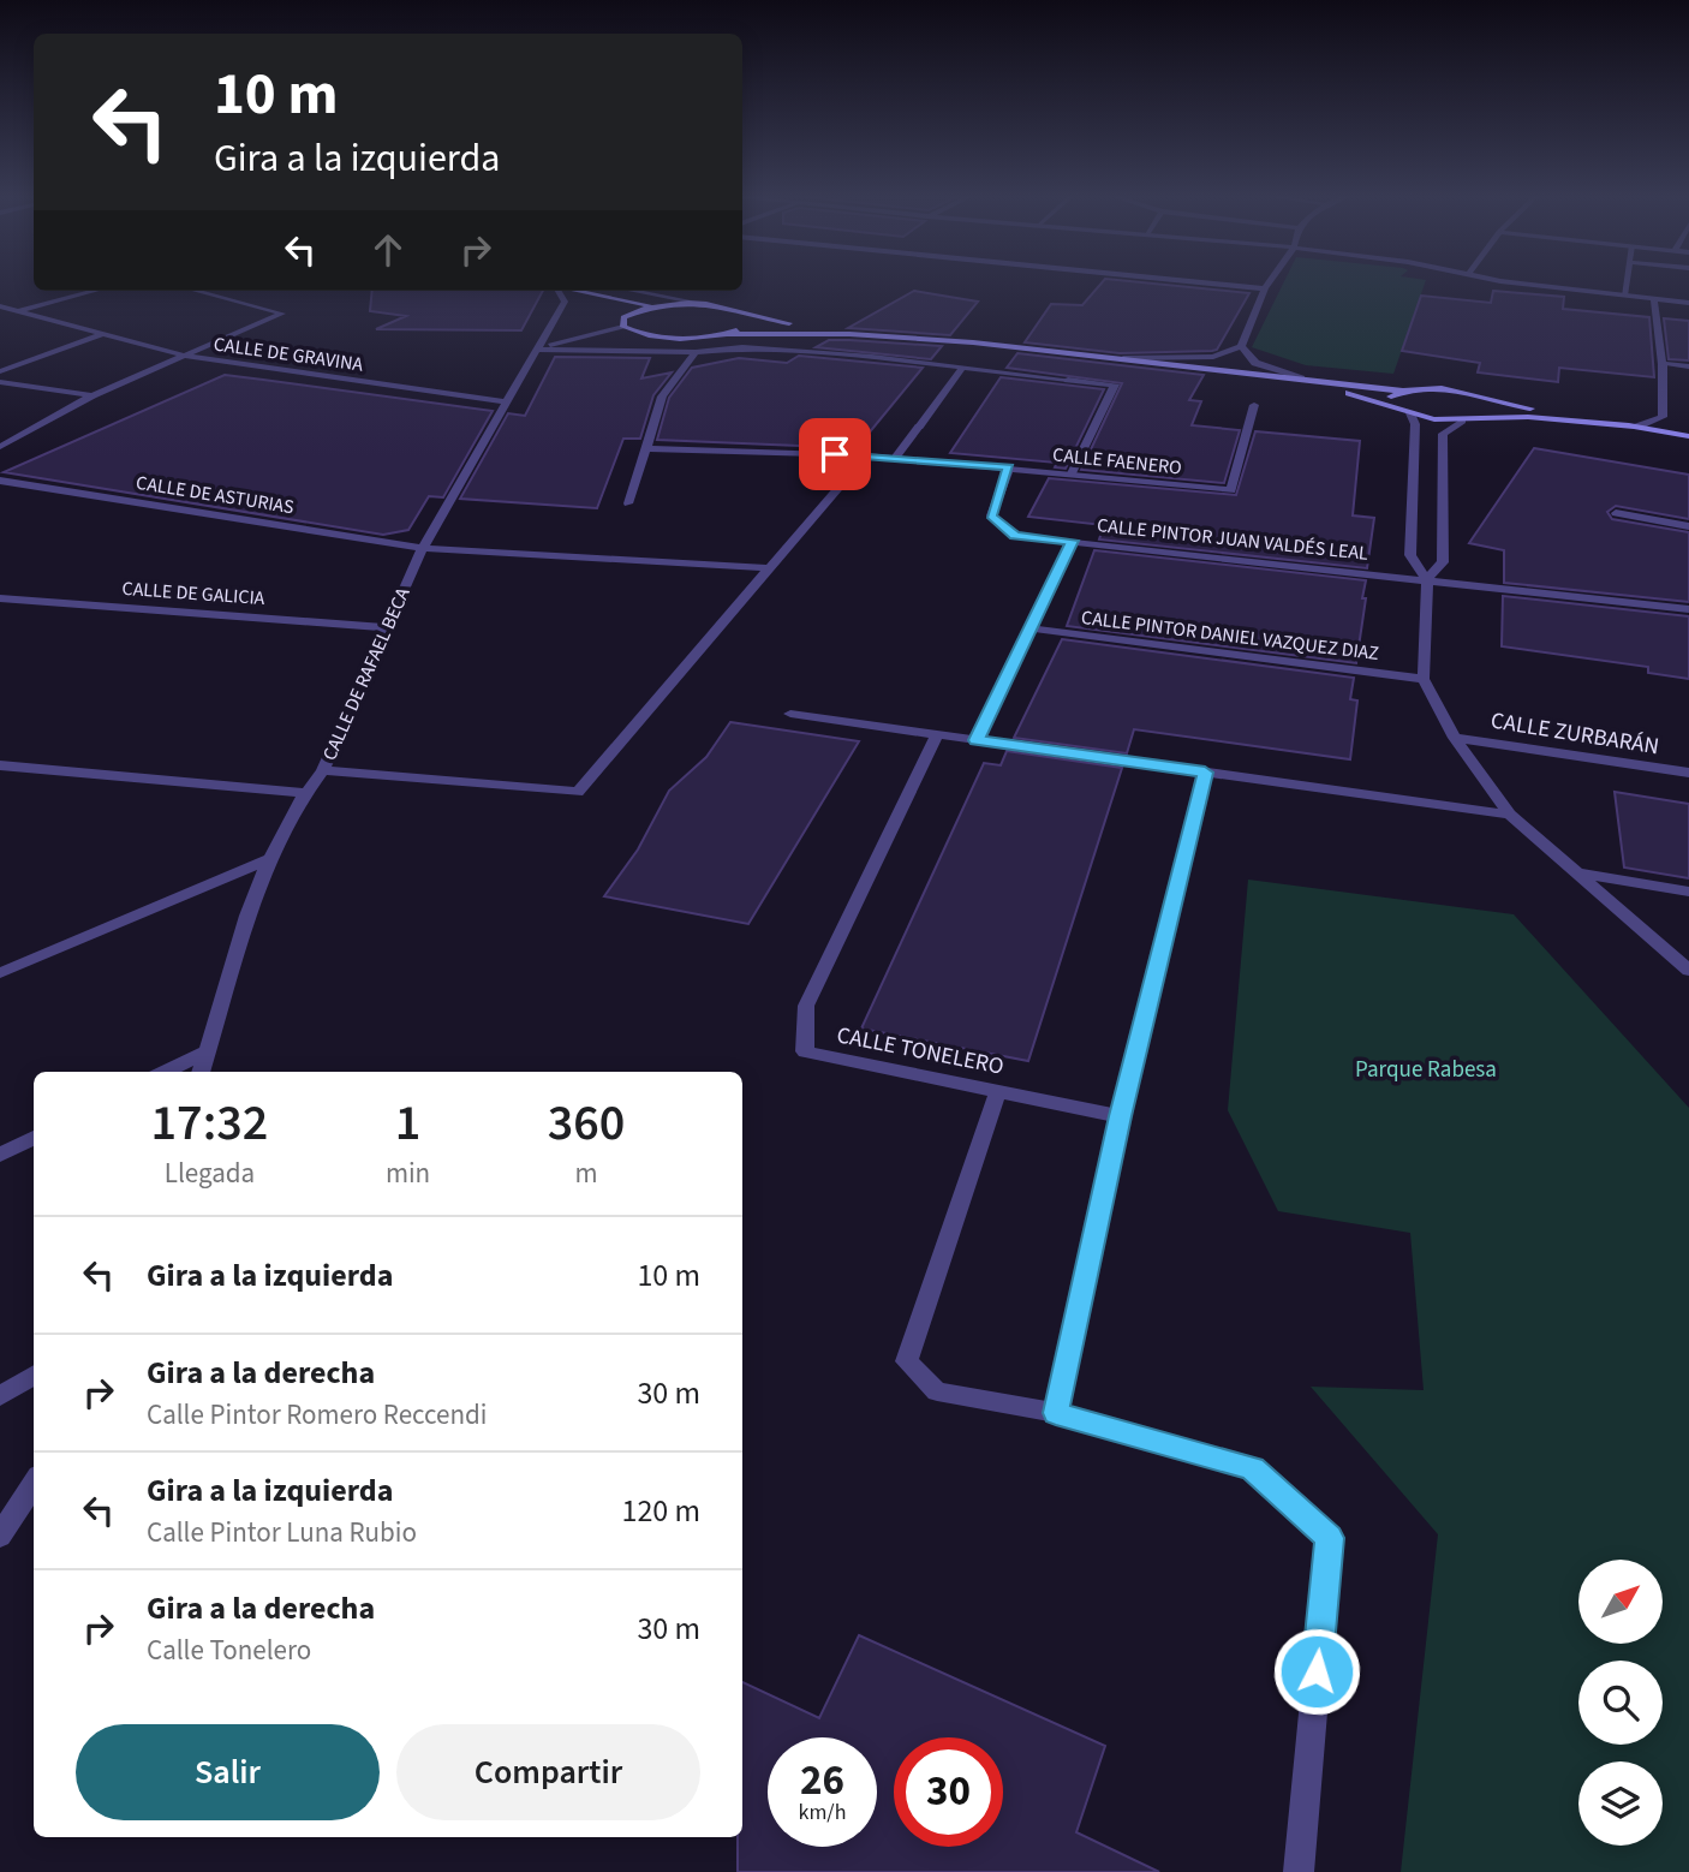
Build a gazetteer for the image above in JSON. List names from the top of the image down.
{
  "streets": {
    "street": [
      "CALLE DE GRAVINA",
      "CALLE FAENERO",
      "CALLE DE ASTURIAS",
      "CALLE PINTOR JUAN VALDÉS LEAL",
      "CALLE DE GALICIA",
      "CALLE PINTOR DANIEL VAZQUEZ DIAZ",
      "CALLE DE RAFAEL BECA",
      "CALLE ZURBARÁN",
      "CALLE TONELERO"
    ]
  },
  "crossings": [
    ["CALLE DE GRAVINA", "CALLE DE RAFAEL BECA"],
    ["CALLE FAENERO", "CALLE PINTOR JUAN VALDÉS LEAL"],
    ["CALLE DE ASTURIAS", "CALLE DE RAFAEL BECA"],
    ["CALLE DE GALICIA", "CALLE DE RAFAEL BECA"]
  ],
  "parks": ["Parque Rabesa"],
  "north": "top right",
  "page": {
    "turn": ["10 m", "Gira a la izquierda"],
    "eta": [
      "17:32",
      "Llegada",
      "1",
      "min",
      "360",
      "m"
    ],
    "list": [
      {
        "name": "Gira a la izquierda",
        "value": "10 m"
      },
      {
        "name": "Gira a la derecha",
        "note": "Calle Pintor Romero Reccendi",
        "value": "30 m"
      },
      {
        "name": "Gira a la izquierda",
        "note": "Calle Pintor Luna Rubio",
        "value": "120 m"
      },
      {
        "name": "Gira a la derecha",
        "note": "Calle Tonelero",
        "value": "30 m"
      }
    ],
    "buttons": ["Salir", "Compartir"],
    "speed": "26 km/h",
    "limit": "30"
  }
}
